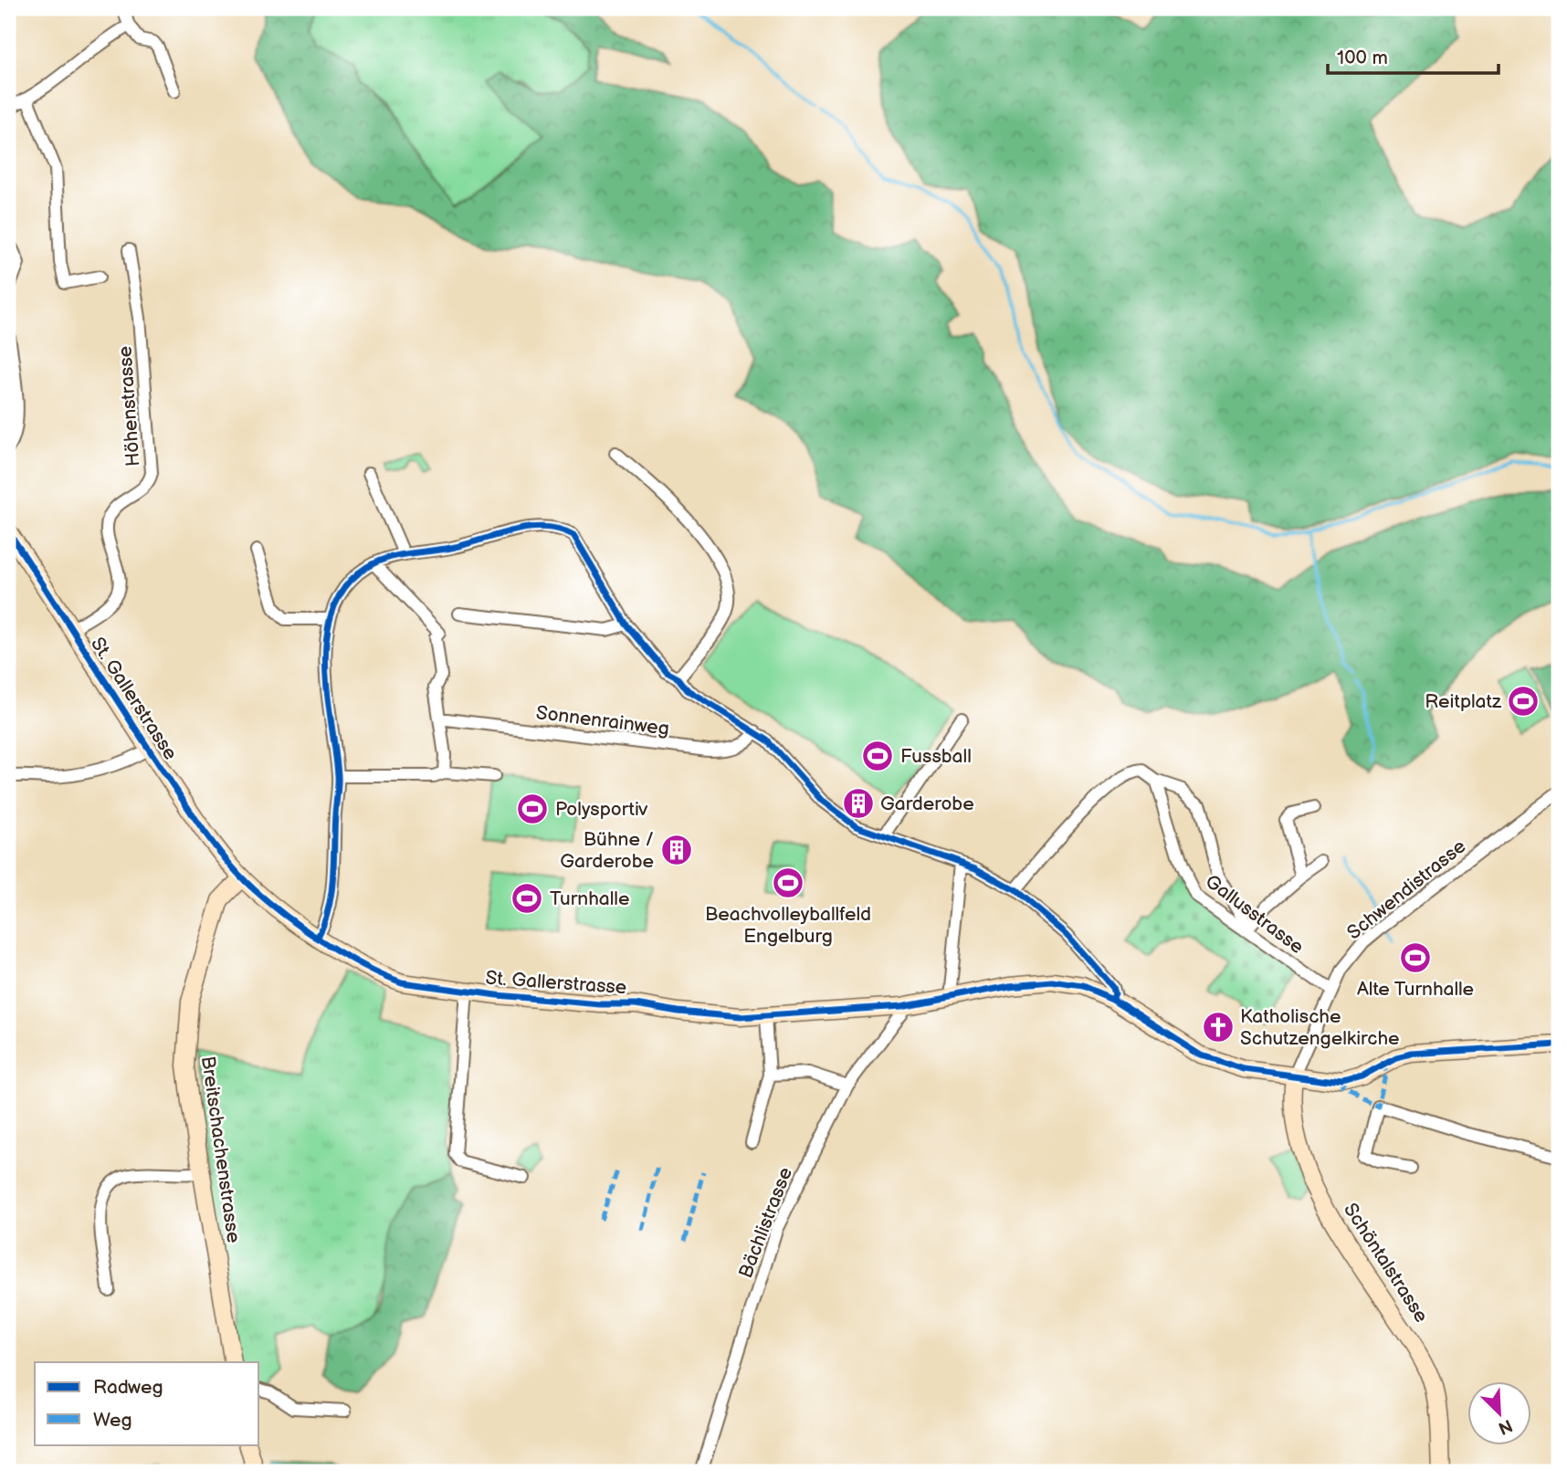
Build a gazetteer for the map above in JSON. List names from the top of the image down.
{
  "streets": {
    "street": [
      "Höhenstrasse",
      "St. Gallerstrasse",
      "Sonnenrainweg",
      "Schwendistrasse",
      "Gallusstrasse",
      "Breitschachenstrasse",
      "Bächlistrasse",
      "Schöntalstrasse"
    ]
  },
  "crossings": [
    ["Höhenstrasse", "St. Gallerstrasse"],
    ["St. Gallerstrasse", "Schwendistrasse"],
    ["St. Gallerstrasse", "Breitschachenstrasse"],
    ["St. Gallerstrasse", "Bächlistrasse"],
    ["St. Gallerstrasse", "Schöntalstrasse"],
    ["Schwendistrasse", "Gallusstrasse"],
    ["Schwendistrasse", "Schöntalstrasse"]
  ],
  "places": {
    "sports": [
      "Reitplatz",
      "Fussball",
      "Polysportiv",
      "Beachvolleyballfeld Engelburg",
      "Turnhalle",
      "Alte Turnhalle"
    ],
    "building": ["Garderobe", "Bühne / Garderobe"],
    "church": ["Katholische Schutzengelkirche"]
  },
  "legend": ["Radweg", "Weg"],
  "scale_bar": "100 m",
  "north": "bottom right"
}
